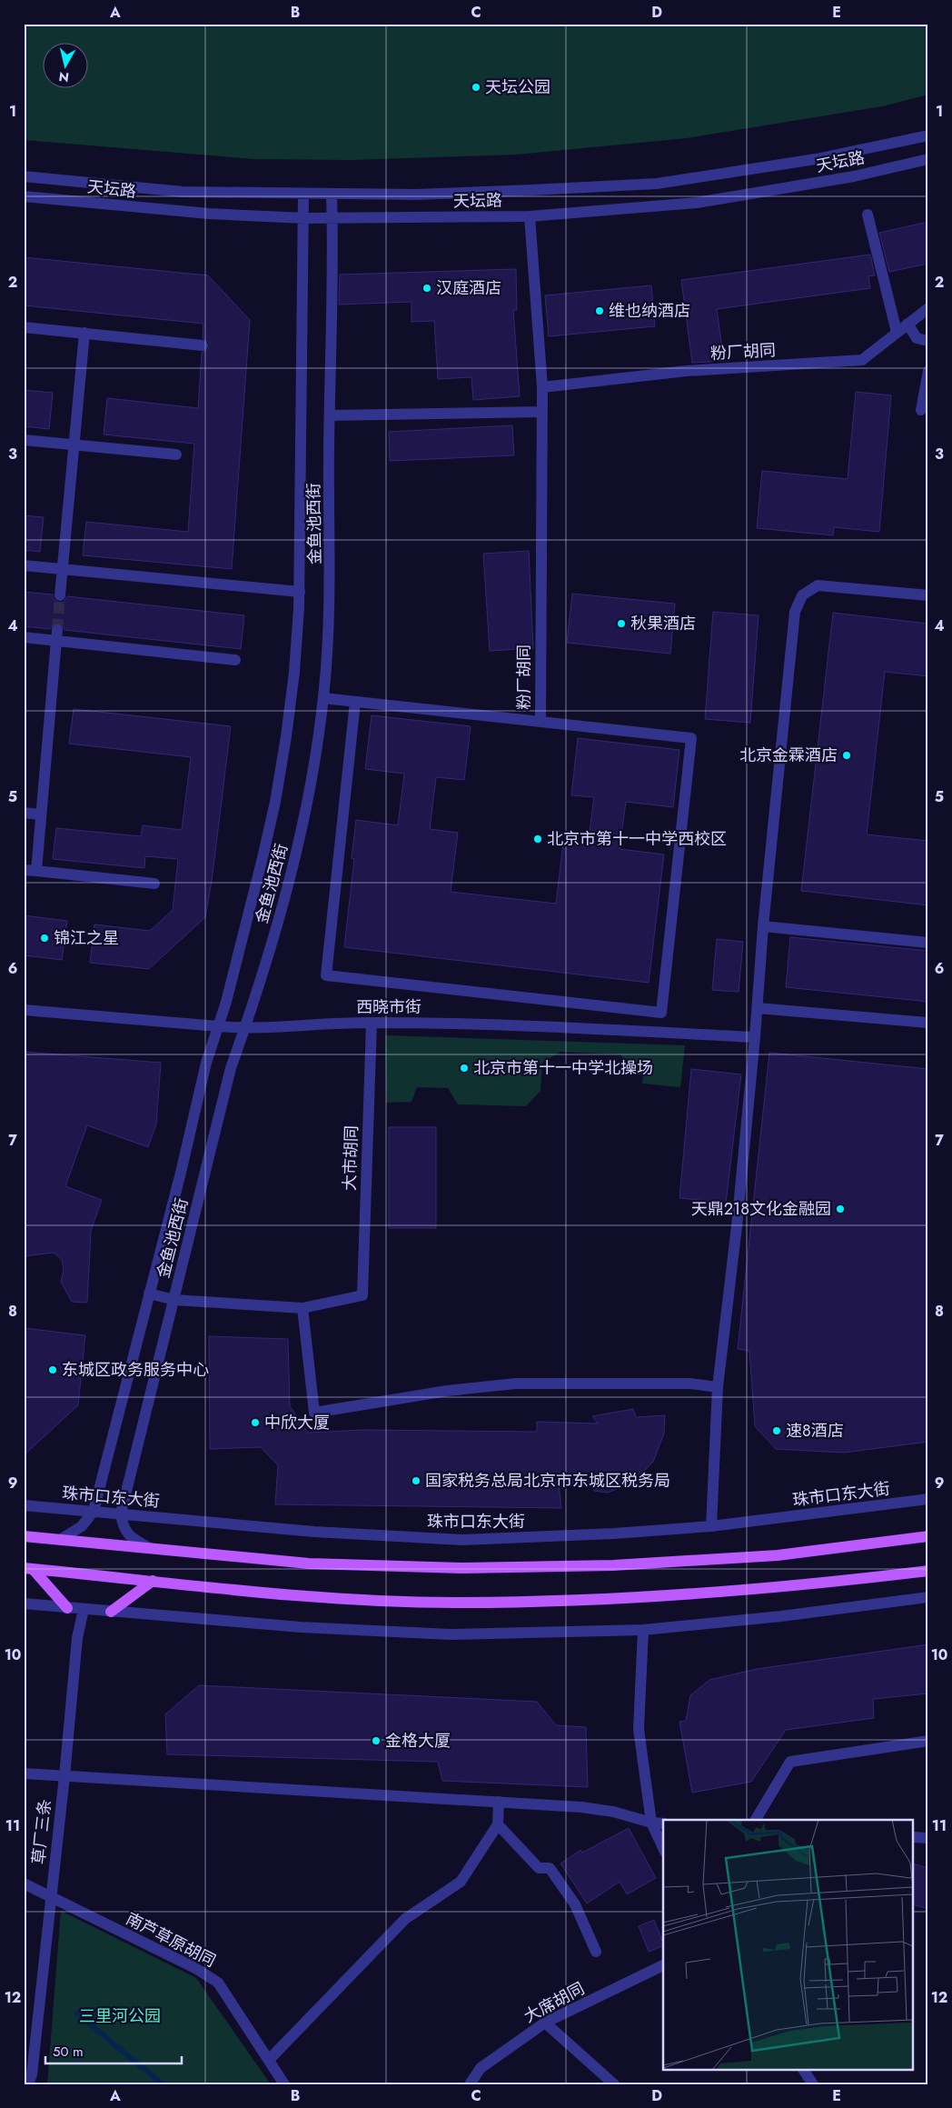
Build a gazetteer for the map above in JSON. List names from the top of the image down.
{
  "streets": {
    "street": [
      "天坛路",
      "粉厂胡同",
      "金鱼池西街",
      "西晓市街",
      "大市胡同",
      "珠市口东大街",
      "草厂三条",
      "南芦草原胡同",
      "大席胡同"
    ]
  },
  "crossings": [
    ["天坛路", "粉厂胡同"],
    ["天坛路", "金鱼池西街"],
    ["金鱼池西街", "西晓市街"],
    ["金鱼池西街", "珠市口东大街"],
    ["西晓市街", "大市胡同"],
    ["草厂三条", "南芦草原胡同"]
  ],
  "parks": ["三里河公园"],
  "places": [
    "天坛公园",
    "汉庭酒店",
    "维也纳酒店",
    "秋果酒店",
    "北京金霖酒店",
    "北京市第十一中学西校区",
    "锦江之星",
    "北京市第十一中学北操场",
    "天鼎218文化金融园",
    "东城区政务服务中心",
    "中欣大厦",
    "速8酒店",
    "国家税务总局北京市东城区税务局",
    "金格大厦"
  ],
  "scale_bar": "50 m",
  "north": "bottom",
  "grid": {
    "columns": [
      "A",
      "B",
      "C",
      "D",
      "E"
    ],
    "rows": [
      "1",
      "2",
      "3",
      "4",
      "5",
      "6",
      "7",
      "8",
      "9",
      "10",
      "11",
      "12"
    ]
  }
}
